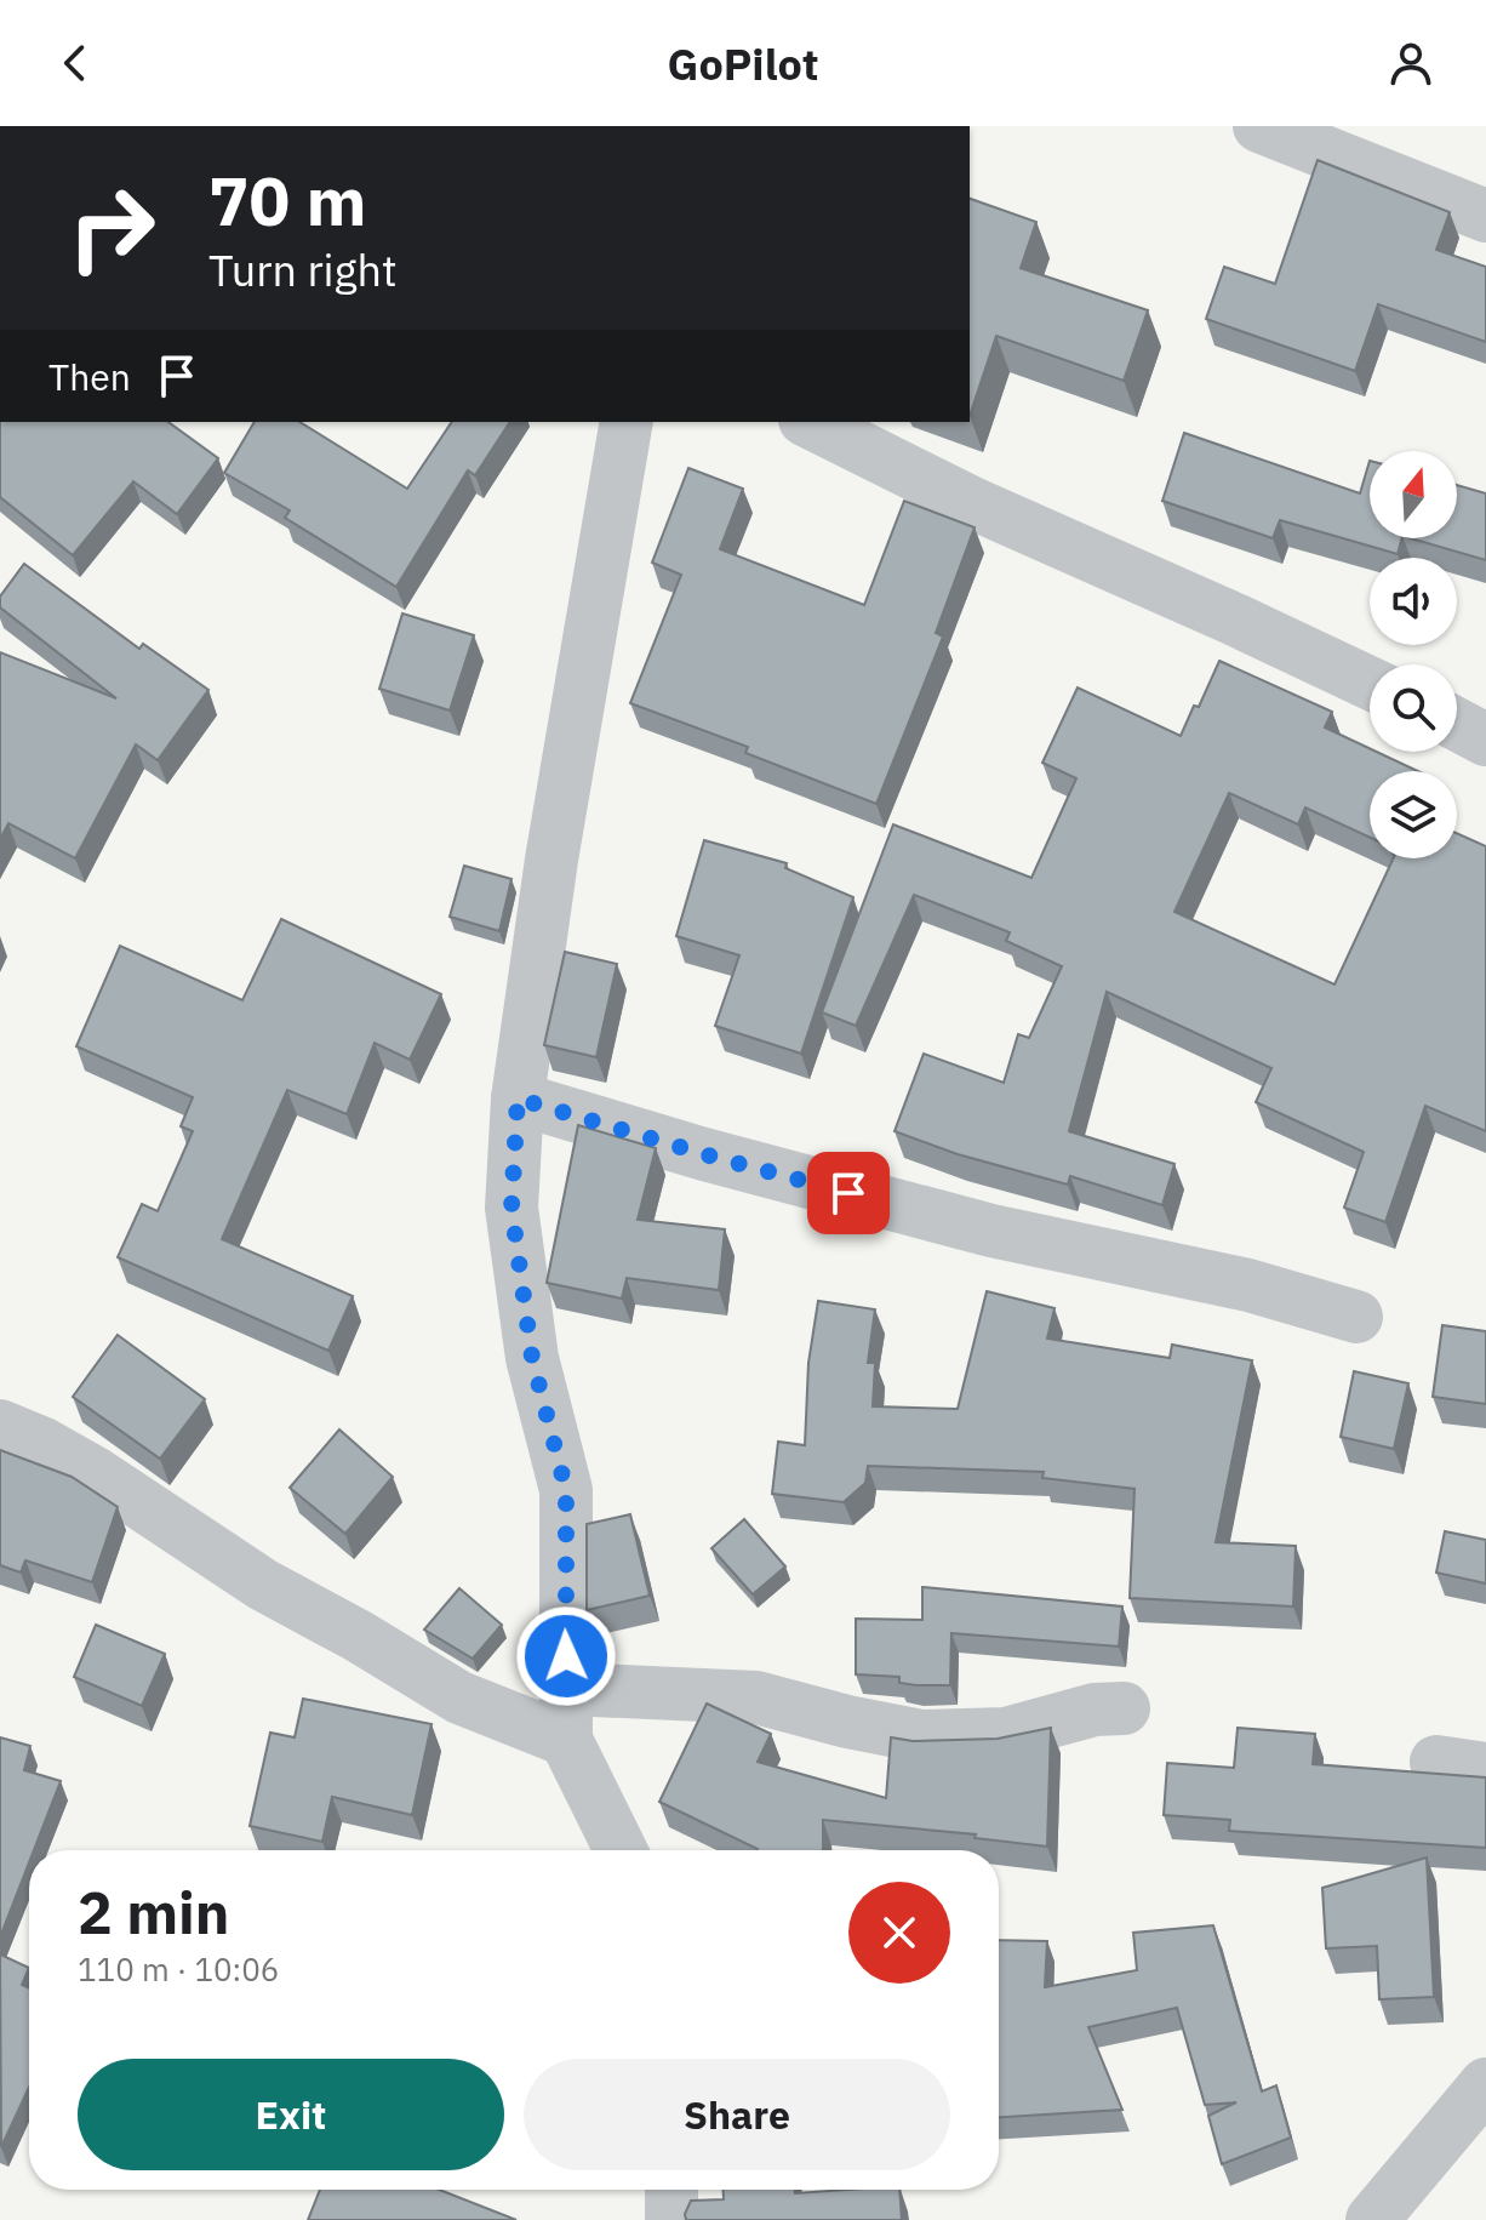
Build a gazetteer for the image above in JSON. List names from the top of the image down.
{
  "north": "top",
  "page": {
    "header": "GoPilot",
    "turn": ["70 m", "Turn right"],
    "then": "Then",
    "heading": ["2 min", "110 m · 10:06"],
    "buttons": ["Exit", "Share"]
  }
}
